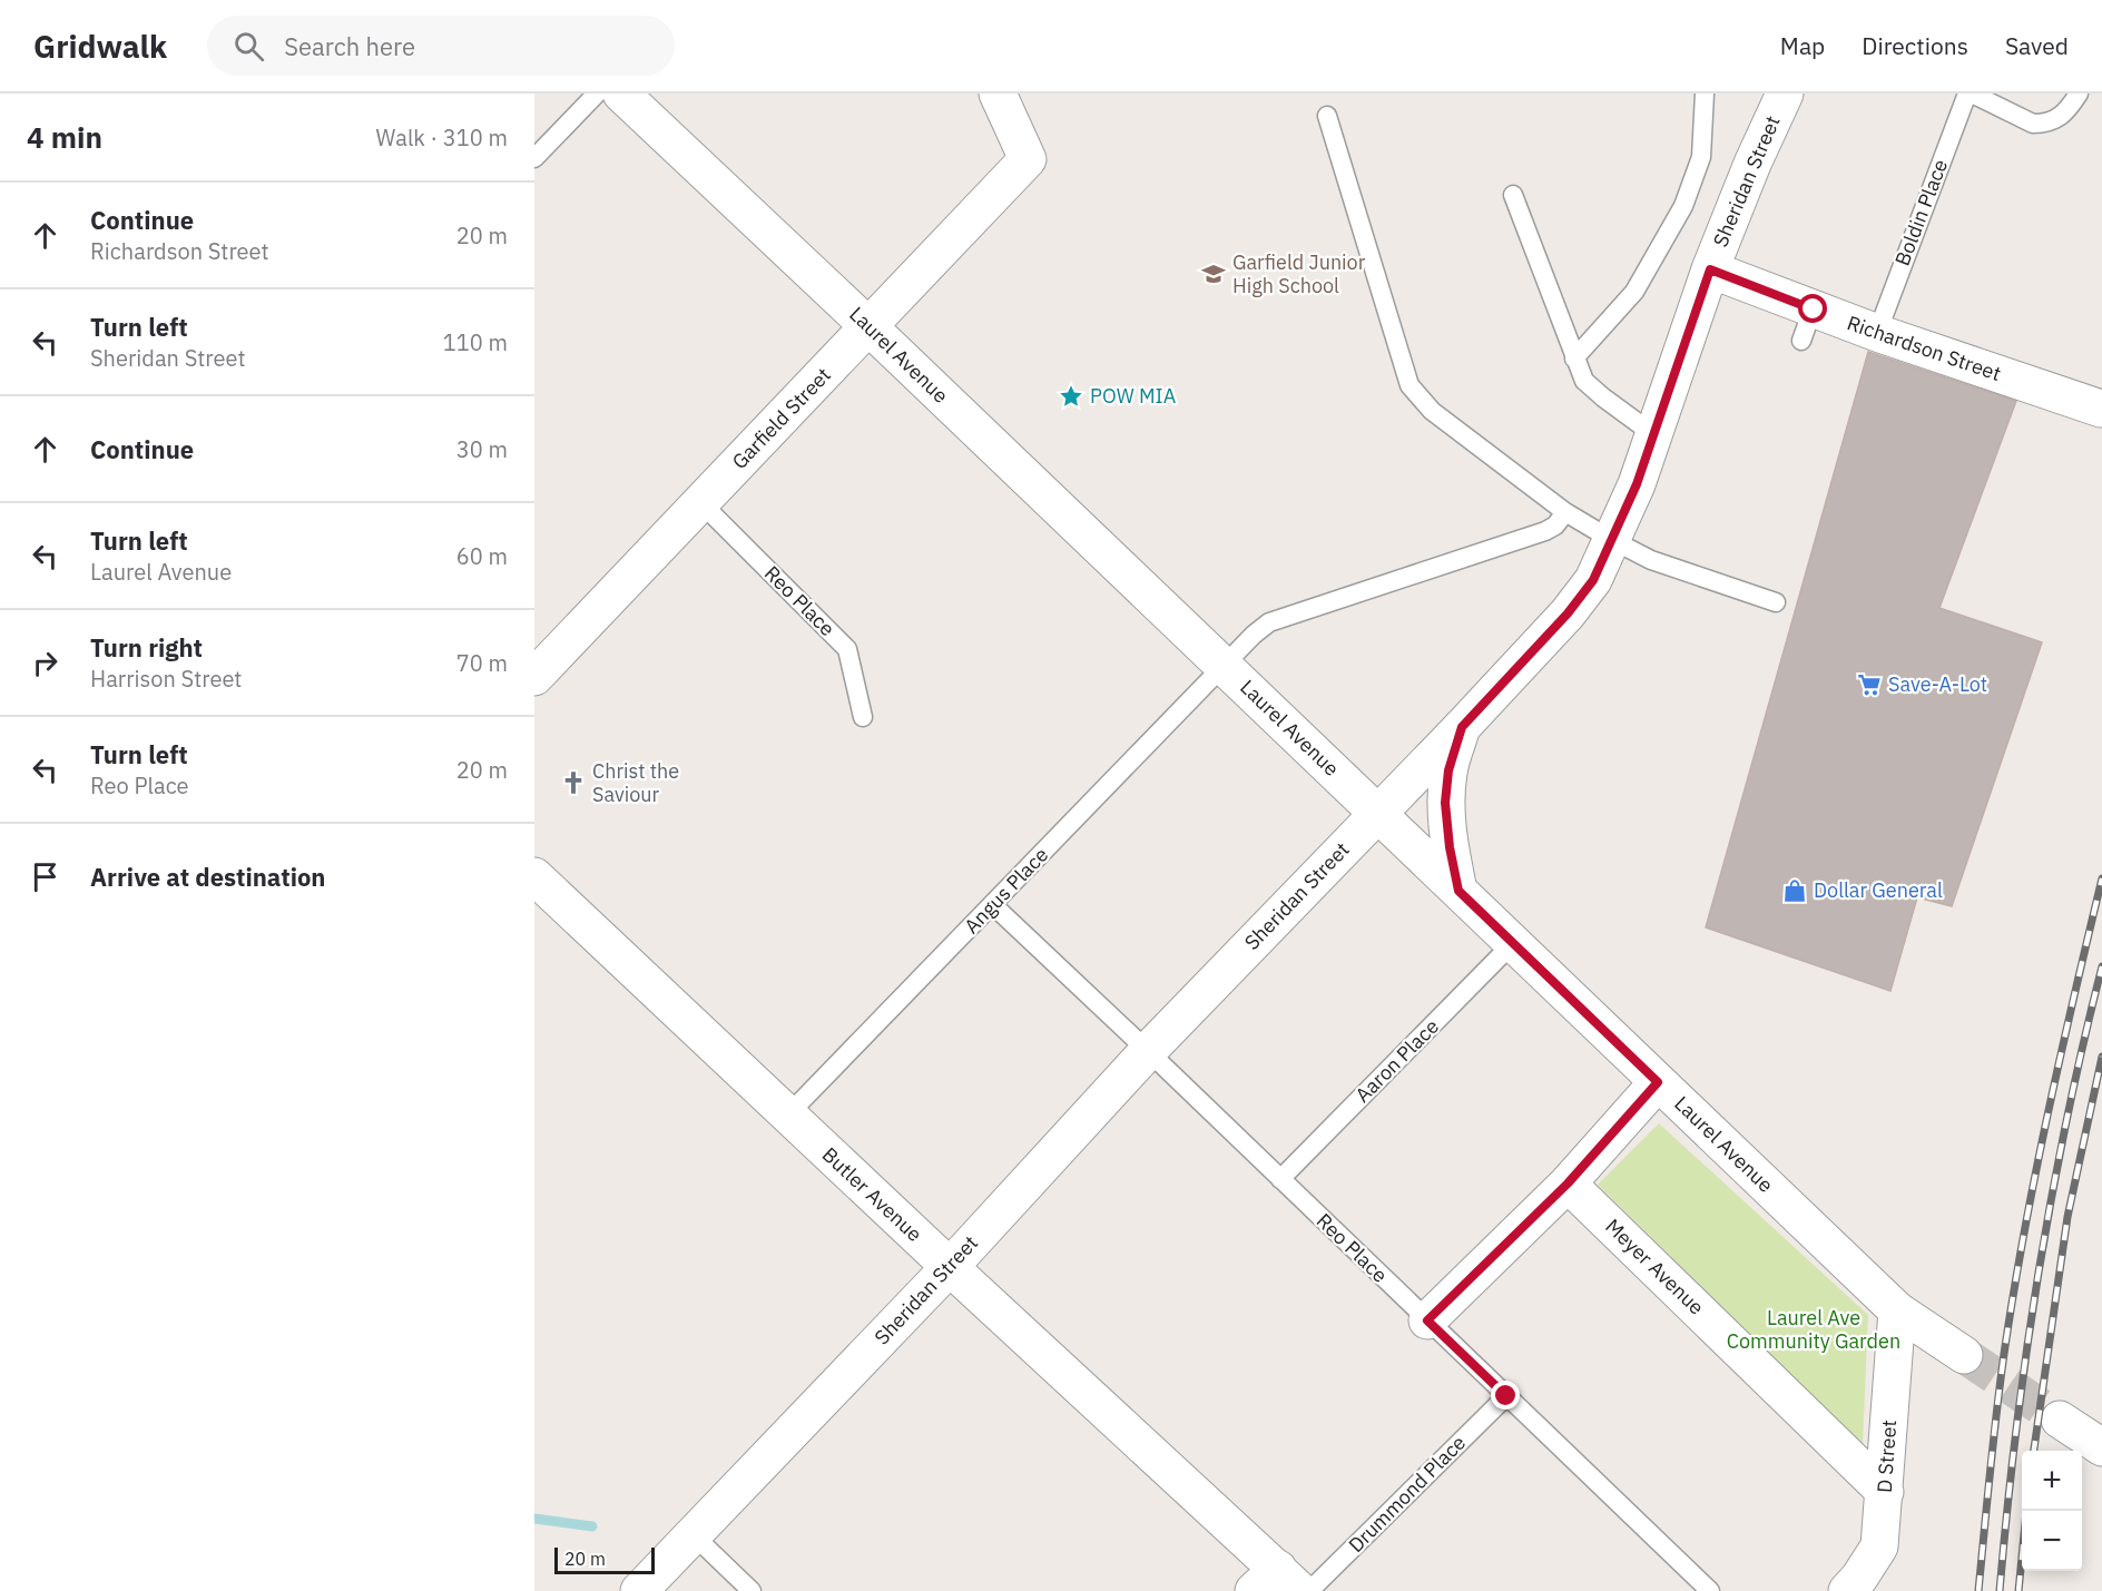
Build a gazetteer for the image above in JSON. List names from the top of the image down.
{
  "streets": {
    "street": [
      "Sheridan Street",
      "Richardson Street",
      "Laurel Avenue",
      "Garfield Street",
      "Butler Avenue",
      "Meyer Avenue",
      "D Street"
    ],
    "lane": [
      "Boldin Place",
      "Reo Place",
      "Angus Place",
      "Aaron Place",
      "Drummond Place"
    ]
  },
  "crossings": [
    ["Sheridan Street", "Richardson Street"],
    ["Sheridan Street", "Laurel Avenue"],
    ["Sheridan Street", "Reo Place"],
    ["Sheridan Street", "Butler Avenue"],
    ["Boldin Place", "Richardson Street"],
    ["Laurel Avenue", "Garfield Street"],
    ["Laurel Avenue", "Angus Place"],
    ["Laurel Avenue", "Aaron Place"],
    ["Laurel Avenue", "D Street"],
    ["Garfield Street", "Reo Place"],
    ["Reo Place", "Angus Place"],
    ["Reo Place", "Aaron Place"],
    ["Reo Place", "Drummond Place"],
    ["Angus Place", "Butler Avenue"],
    ["Meyer Avenue", "D Street"]
  ],
  "parks": ["Laurel Ave Community Garden"],
  "places": {
    "school or university": ["Garfield Junior High School"],
    "place": ["POW MIA"],
    "supermarket": ["Save-A-Lot"],
    "church": ["Christ the Saviour"],
    "shop": ["Dollar General"]
  },
  "scale_bar": "20 m",
  "page": {
    "header": "Gridwalk",
    "search": "Search here",
    "nav": ["Map", "Directions", "Saved"],
    "heading": ["4 min", "Walk · 310 m"],
    "list": [
      ["Continue", "Richardson Street", "20 m"],
      ["Turn left", "Sheridan Street", "110 m"],
      ["Continue", "30 m"],
      ["Turn left", "Laurel Avenue", "60 m"],
      ["Turn right", "Harrison Street", "70 m"],
      ["Turn left", "Reo Place", "20 m"],
      "Arrive at destination"
    ],
    "map_buttons": ["+", "−"],
    "scale": "20 m"
  }
}
